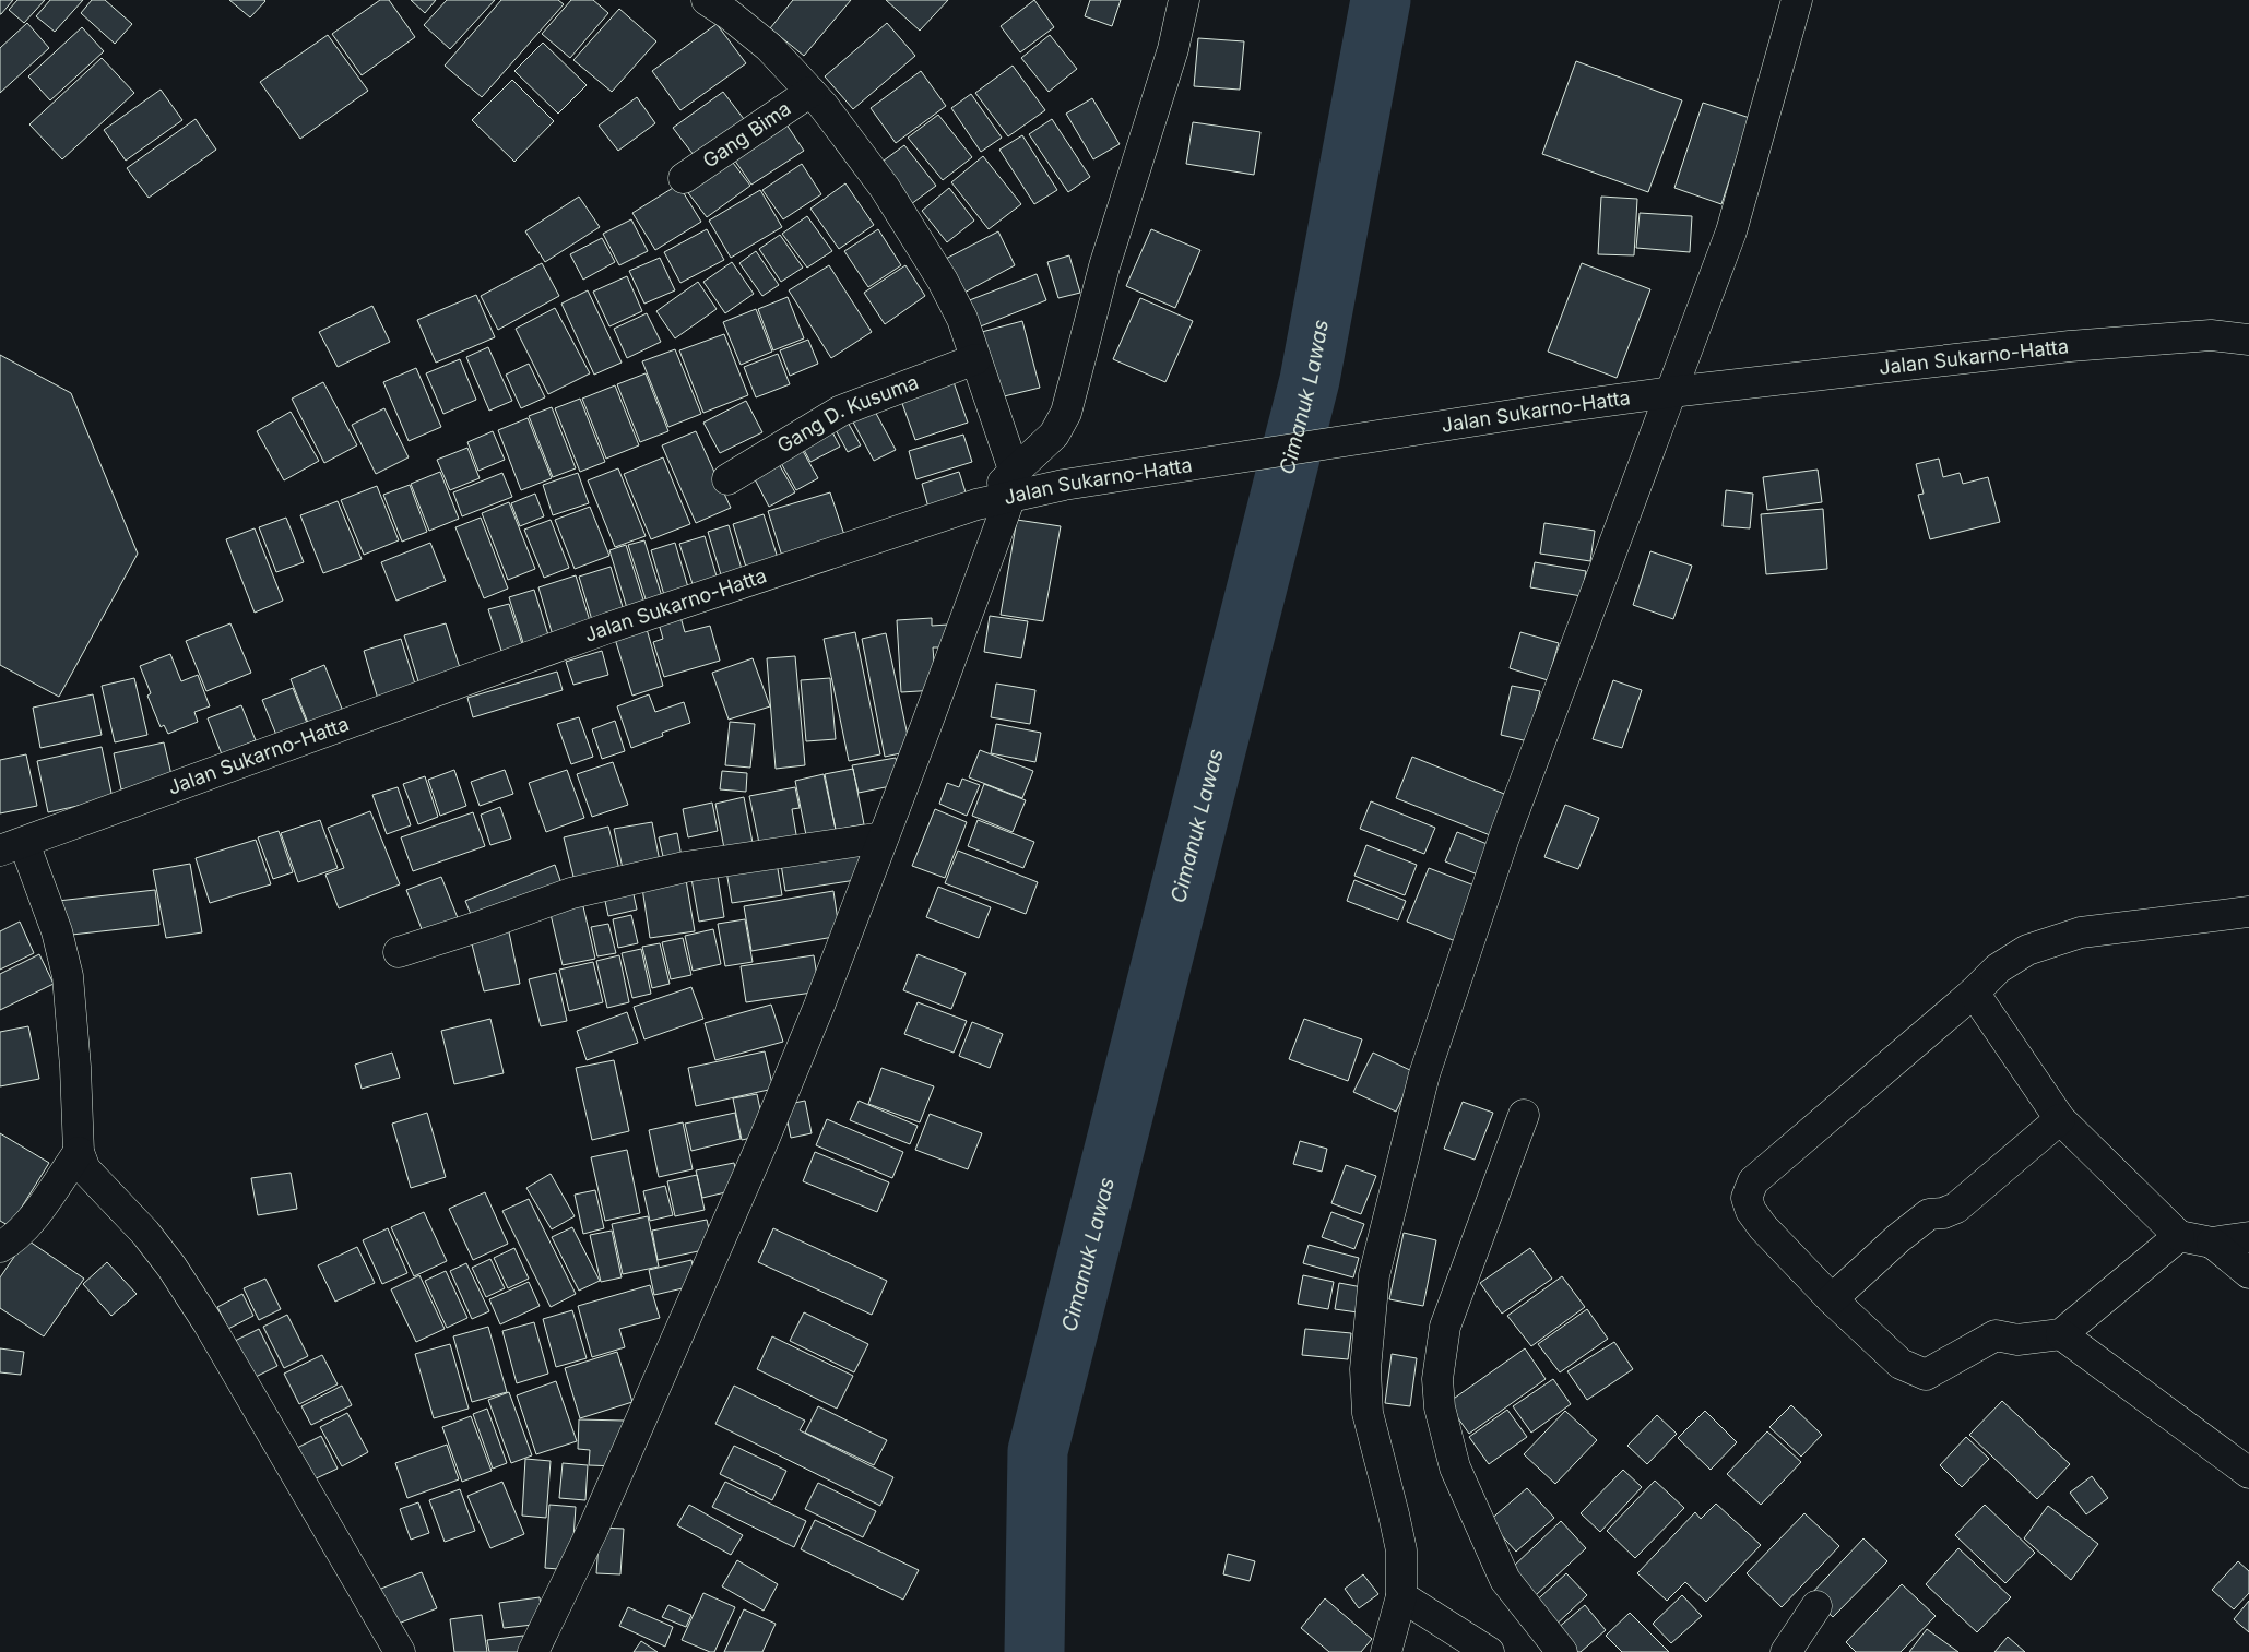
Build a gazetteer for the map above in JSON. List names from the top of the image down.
{
  "streets": {
    "main road": ["Gang Bima", "Jalan Sukarno-Hatta", "Gang D. Kusuma"]
  },
  "water": ["Cimanuk Lawas"]
}
